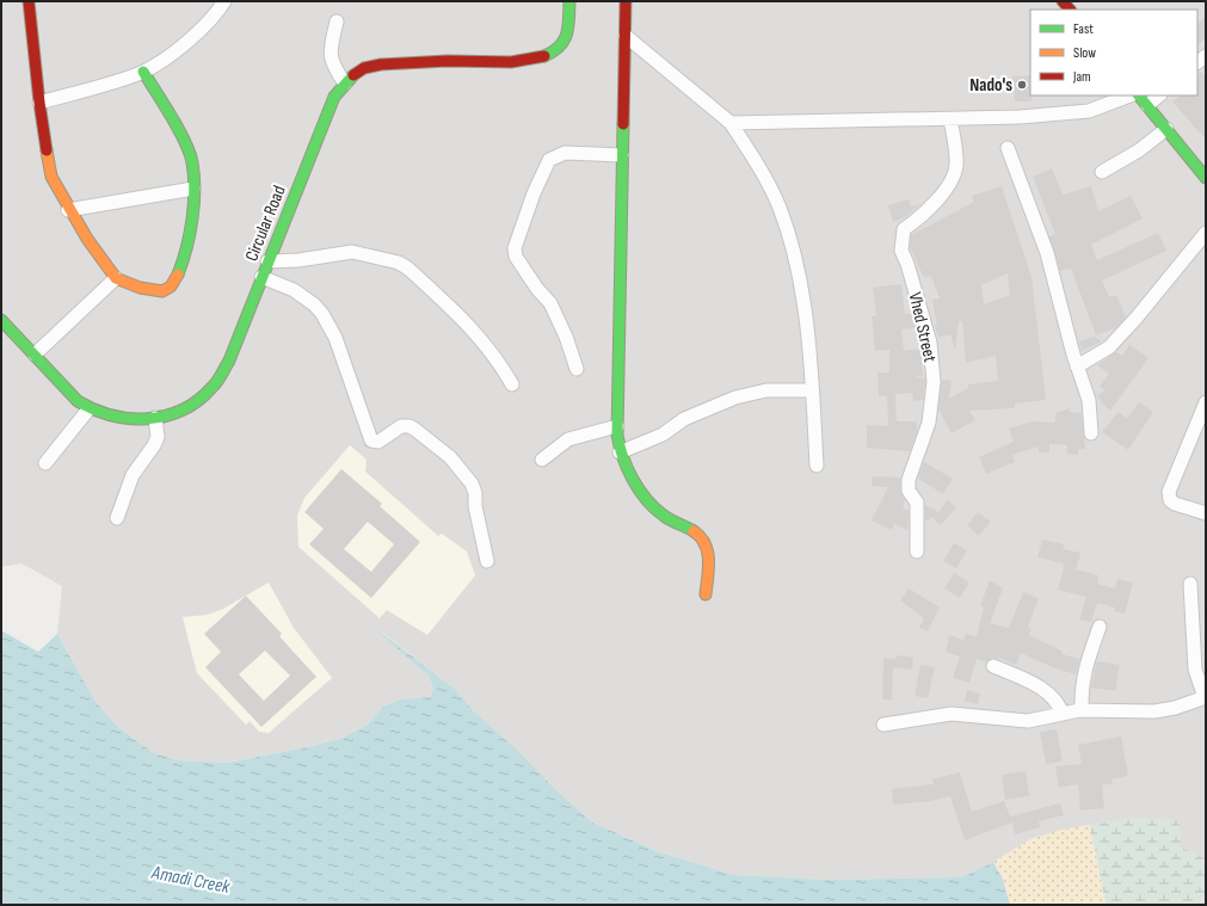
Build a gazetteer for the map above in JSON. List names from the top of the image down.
{
  "streets": {
    "street": ["Circular Road", "Vhed Street"]
  },
  "water": ["Amadi Creek"],
  "places": ["Nado's"],
  "legend": ["Fast", "Slow", "Jam"]
}
